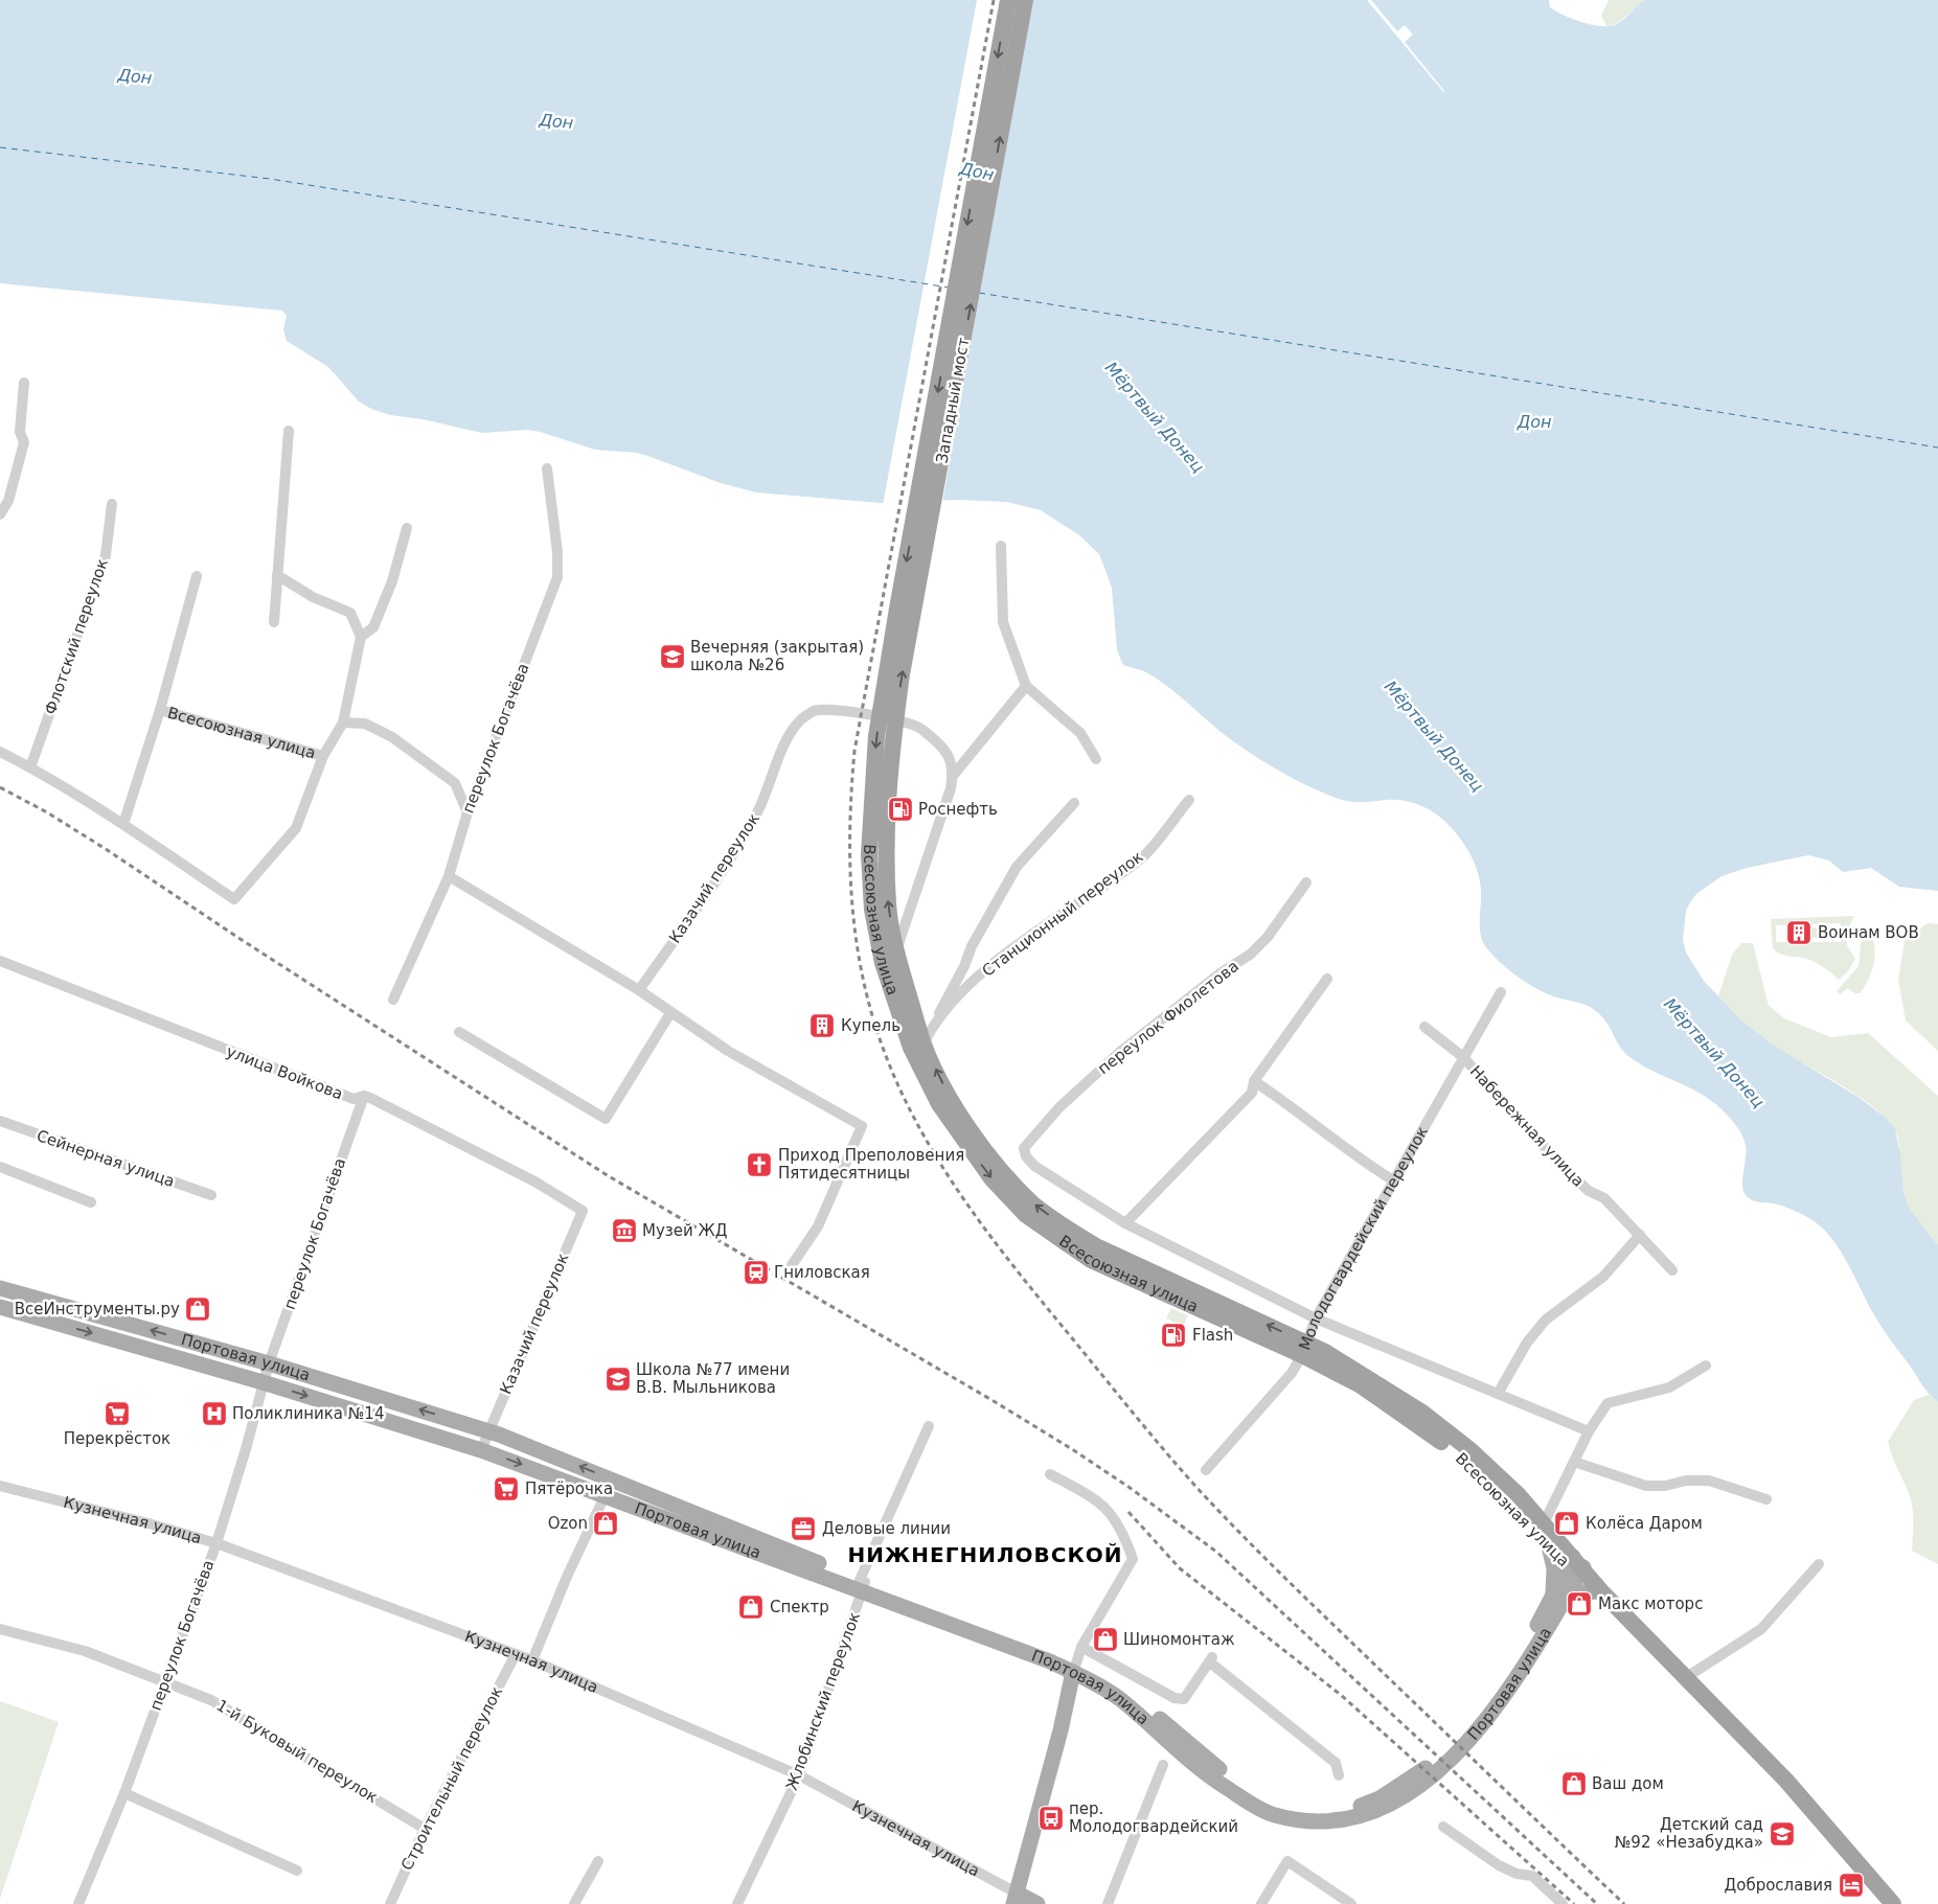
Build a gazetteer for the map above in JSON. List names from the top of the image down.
{
  "streets": {
    "highway": ["Западный мост", "Всесоюзная улица"],
    "main road": ["Портовая улица", "Кузнечная улица"],
    "street": [
      "Флотский переулок",
      "переулок Богачёва",
      "Казачий переулок",
      "Станционный переулок",
      "переулок Фиолетова",
      "улица Войкова",
      "Набережная улица",
      "Сейнерная улица",
      "Молодогвардейский переулок",
      "Жлобинский переулок",
      "1-й Буковый переулок",
      "Строительный переулок"
    ]
  },
  "crossings": [
    ["Западный мост", "Всесоюзная улица"],
    ["Всесоюзная улица", "Станционный переулок"],
    ["Всесоюзная улица", "Молодогвардейский переулок"],
    ["Всесоюзная улица", "Портовая улица"],
    ["переулок Богачёва", "улица Войкова"],
    ["переулок Богачёва", "Портовая улица"],
    ["переулок Богачёва", "Кузнечная улица"],
    ["переулок Богачёва", "1-й Буковый переулок"],
    ["Казачий переулок", "улица Войкова"],
    ["Казачий переулок", "Портовая улица"],
    ["Набережная улица", "Молодогвардейский переулок"],
    ["Портовая улица", "Жлобинский переулок"],
    ["Кузнечная улица", "Жлобинский переулок"],
    ["Кузнечная улица", "Строительный переулок"],
    ["1-й Буковый переулок", "Строительный переулок"]
  ],
  "districts": ["НИЖНЕГНИЛОВСКОЙ"],
  "water": ["Дон", "Мёртвый Донец"],
  "places": {
    "school or university": ["Вечерняя (закрытая) школа №26", "Школа №77 имени В.В. Мыльникова", "Детский сад №92 «Незабудка»"],
    "fuel station": ["Роснефть", "Flash"],
    "building": ["Воинам ВОВ", "Купель"],
    "church": ["Приход Преполовения Пятидесятницы"],
    "museum": ["Музей ЖД"],
    "station": ["Гниловская"],
    "shop": [
      "ВсеИнструменты.ру",
      "Ozon",
      "Колёса Даром",
      "Макс моторс",
      "Спектр",
      "Шиномонтаж",
      "Ваш дом"
    ],
    "supermarket": ["Перекрёсток", "Пятёрочка"],
    "hospital": ["Поликлиника №14"],
    "office": ["Деловые линии"],
    "bus stop": ["пер. Молодогвардейский"],
    "hotel": ["Доброславия"]
  }
}
